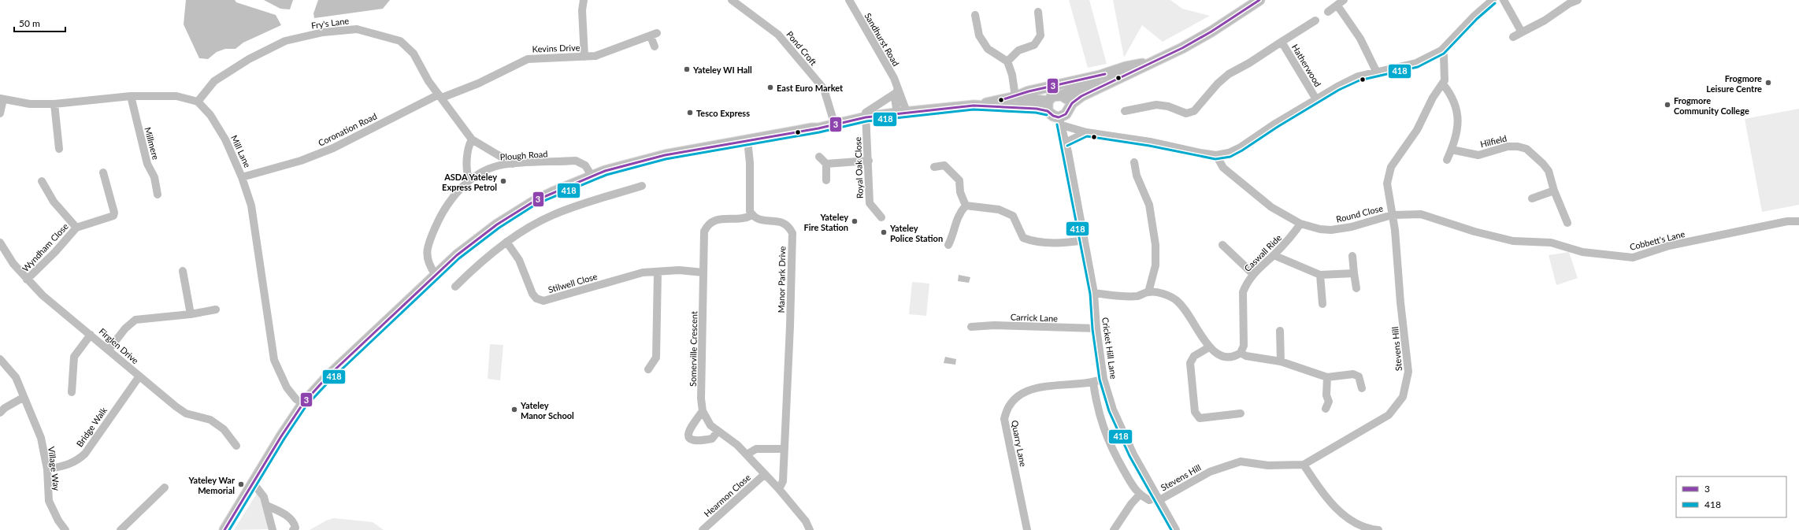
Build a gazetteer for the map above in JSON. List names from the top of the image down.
{
  "streets": {
    "street": [
      "Fry's Lane",
      "Sandhurst Road",
      "Kevins Drive",
      "Pond Croft",
      "Hatherwood",
      "Coronation Road",
      "Hilfield",
      "Millmere",
      "Mill Lane",
      "Plough Road",
      "Royal Oak Close",
      "Round Close",
      "Cobbett's Lane",
      "Wyndham Close",
      "Caswall Ride",
      "Manor Park Drive",
      "Stilwell Close",
      "Carrick Lane",
      "Firglen Drive",
      "Cricket Hill Lane",
      "Somerville Crescent",
      "Stevens Hill",
      "Bridge Walk",
      "Quarry Lane",
      "Village Way",
      "Hearmon Close"
    ]
  },
  "crossings": [
    ["Fry's Lane", "Kevins Drive"],
    ["Fry's Lane", "Coronation Road"],
    ["Fry's Lane", "Mill Lane"],
    ["Fry's Lane", "Plough Road"],
    ["Kevins Drive", "Coronation Road"],
    ["Coronation Road", "Mill Lane"],
    ["Round Close", "Cobbett's Lane"],
    ["Round Close", "Caswall Ride"],
    ["Round Close", "Stevens Hill"],
    ["Cobbett's Lane", "Stevens Hill"],
    ["Wyndham Close", "Firglen Drive"],
    ["Manor Park Drive", "Somerville Crescent"],
    ["Stilwell Close", "Somerville Crescent"],
    ["Carrick Lane", "Cricket Hill Lane"],
    ["Firglen Drive", "Bridge Walk"],
    ["Cricket Hill Lane", "Stevens Hill"],
    ["Cricket Hill Lane", "Quarry Lane"],
    ["Somerville Crescent", "Hearmon Close"],
    ["Bridge Walk", "Village Way"]
  ],
  "places": [
    "Yateley WI Hall",
    "Frogmore Leisure Centre",
    "East Euro Market",
    "Frogmore Community College",
    "Tesco Express",
    "ASDA Yateley Express Petrol",
    "Yateley Fire Station",
    "Yateley Police Station",
    "Yateley Manor School",
    "Yateley War Memorial"
  ],
  "lines": ["transit line 3", "transit line 418"],
  "legend": ["3", "418"],
  "scale_bar": "50 m"
}
